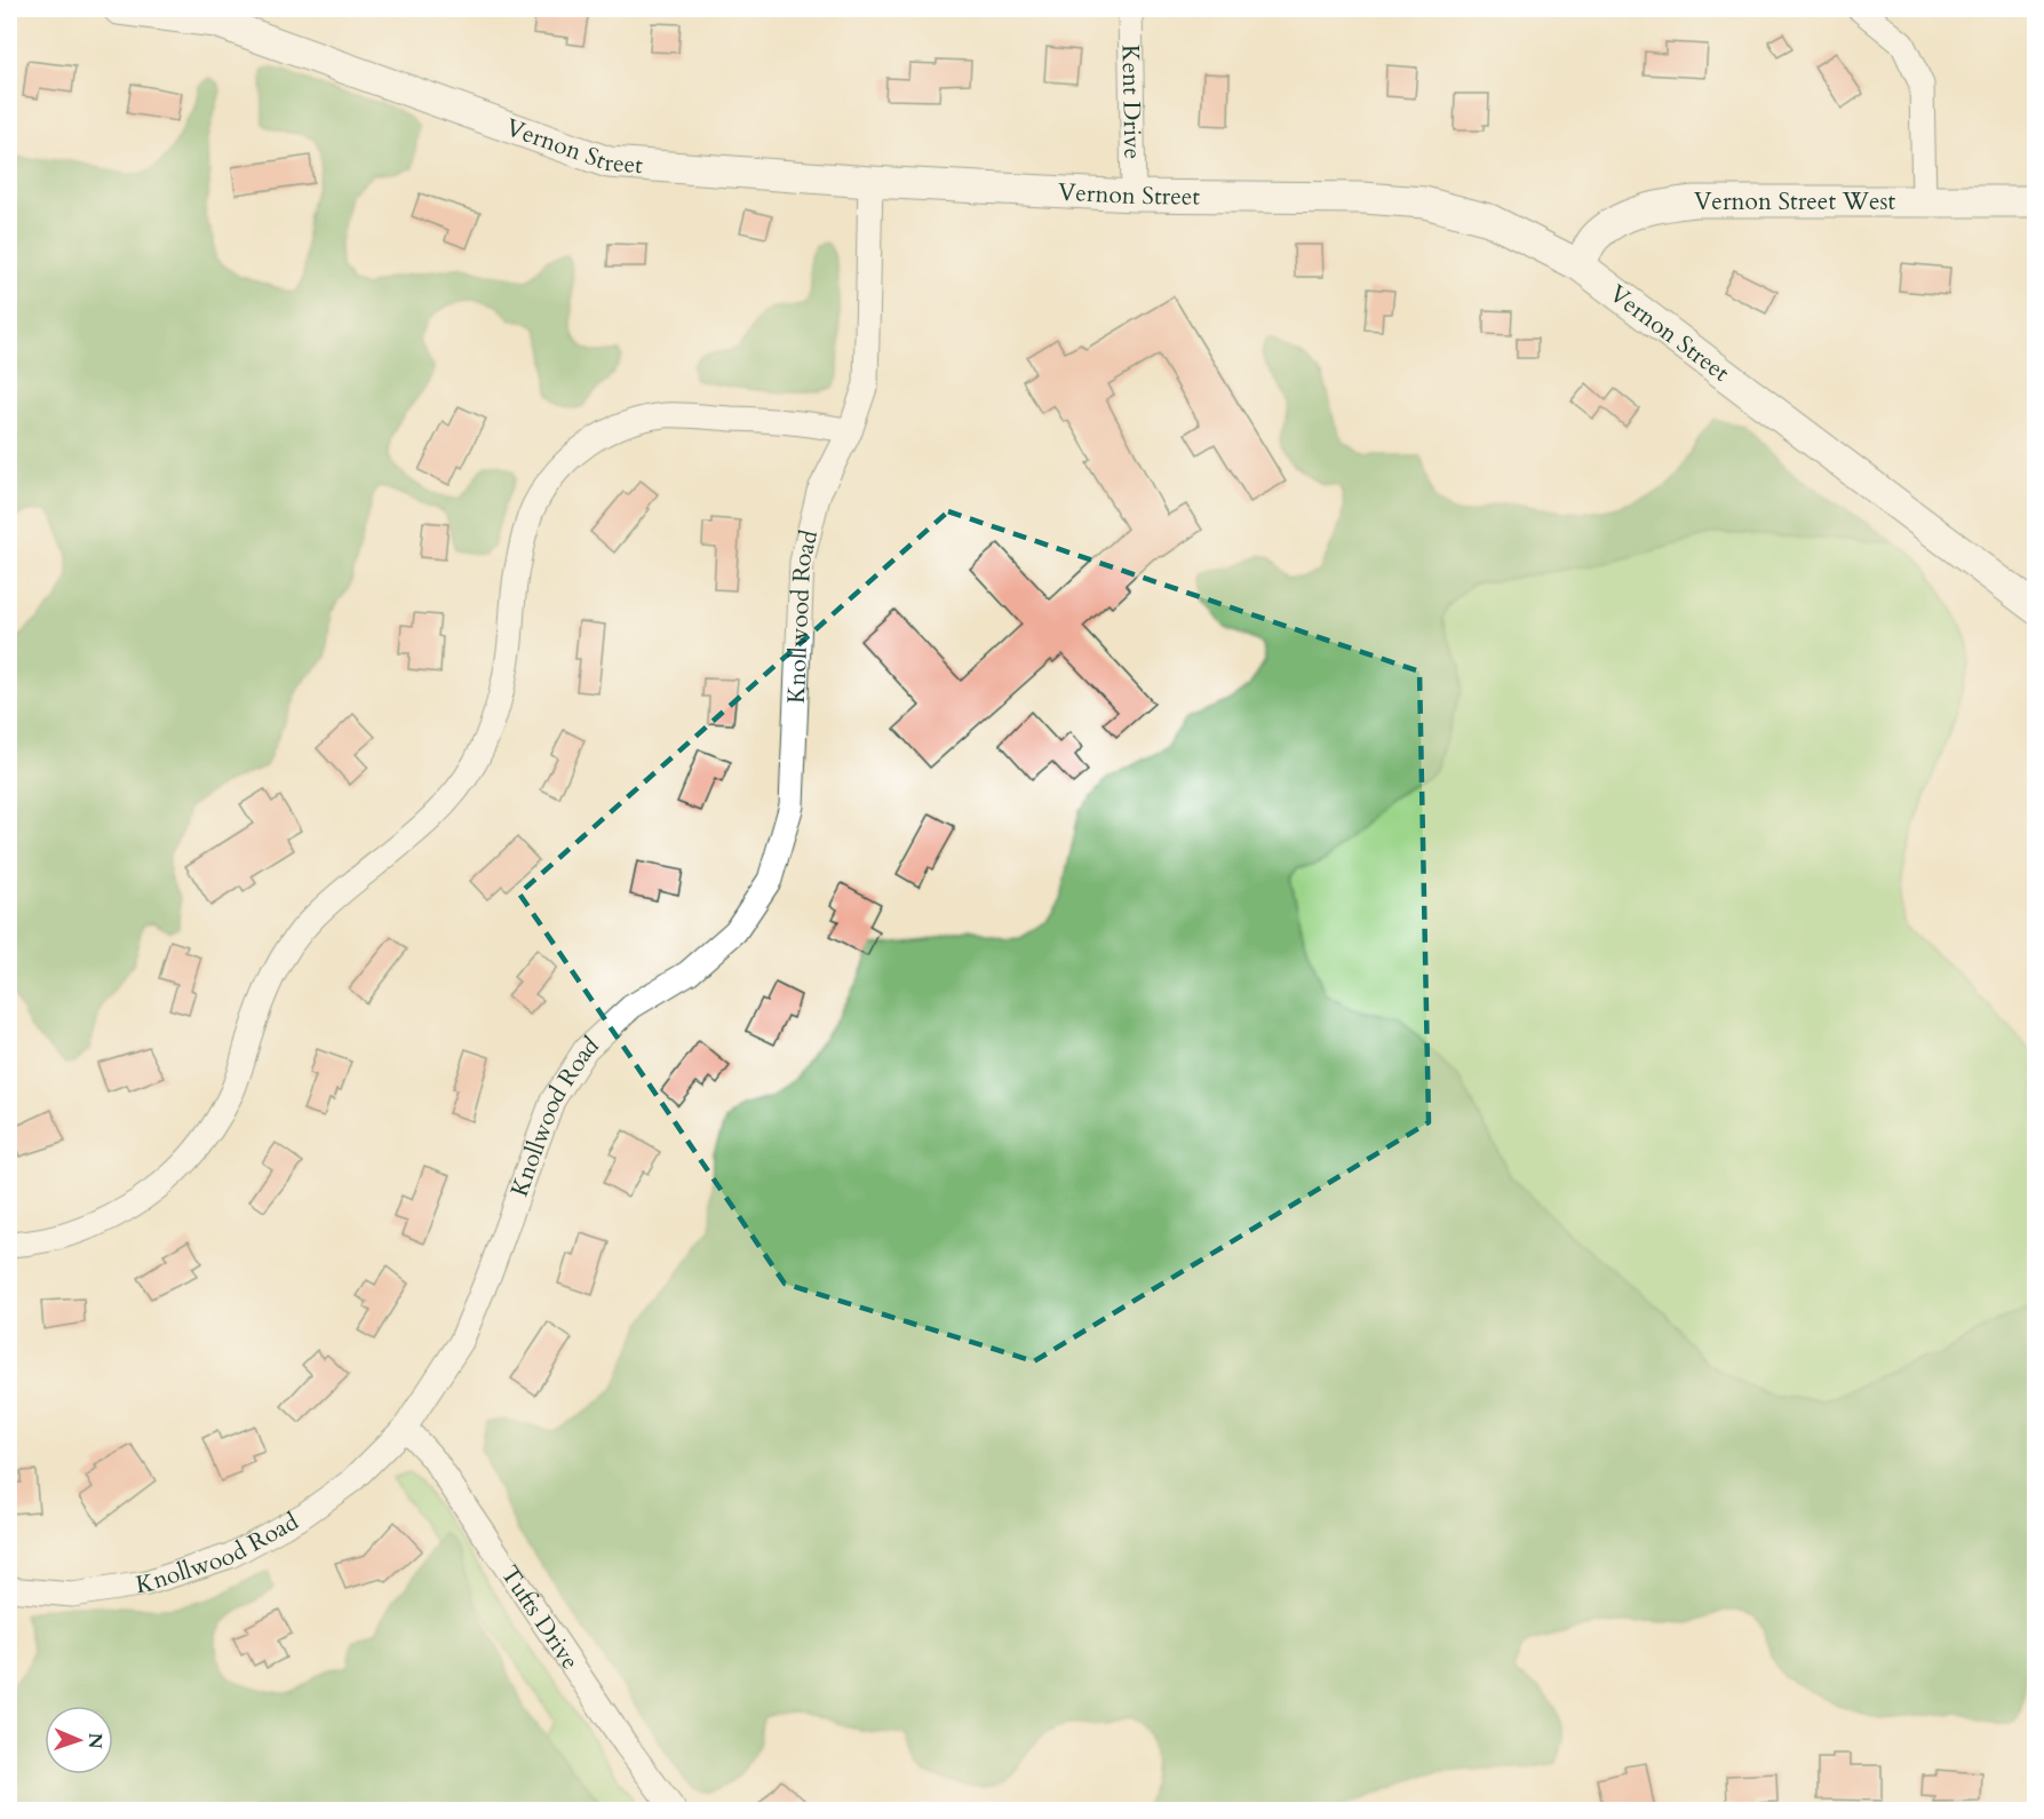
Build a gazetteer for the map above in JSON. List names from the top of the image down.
{
  "streets": {
    "street": [
      "Kent Drive",
      "Vernon Street",
      "Vernon Street West",
      "Knollwood Road",
      "Tufts Drive"
    ]
  },
  "crossings": [
    ["Kent Drive", "Vernon Street"],
    ["Vernon Street", "Vernon Street West"],
    ["Vernon Street", "Knollwood Road"],
    ["Knollwood Road", "Tufts Drive"]
  ],
  "north": "right"
}
